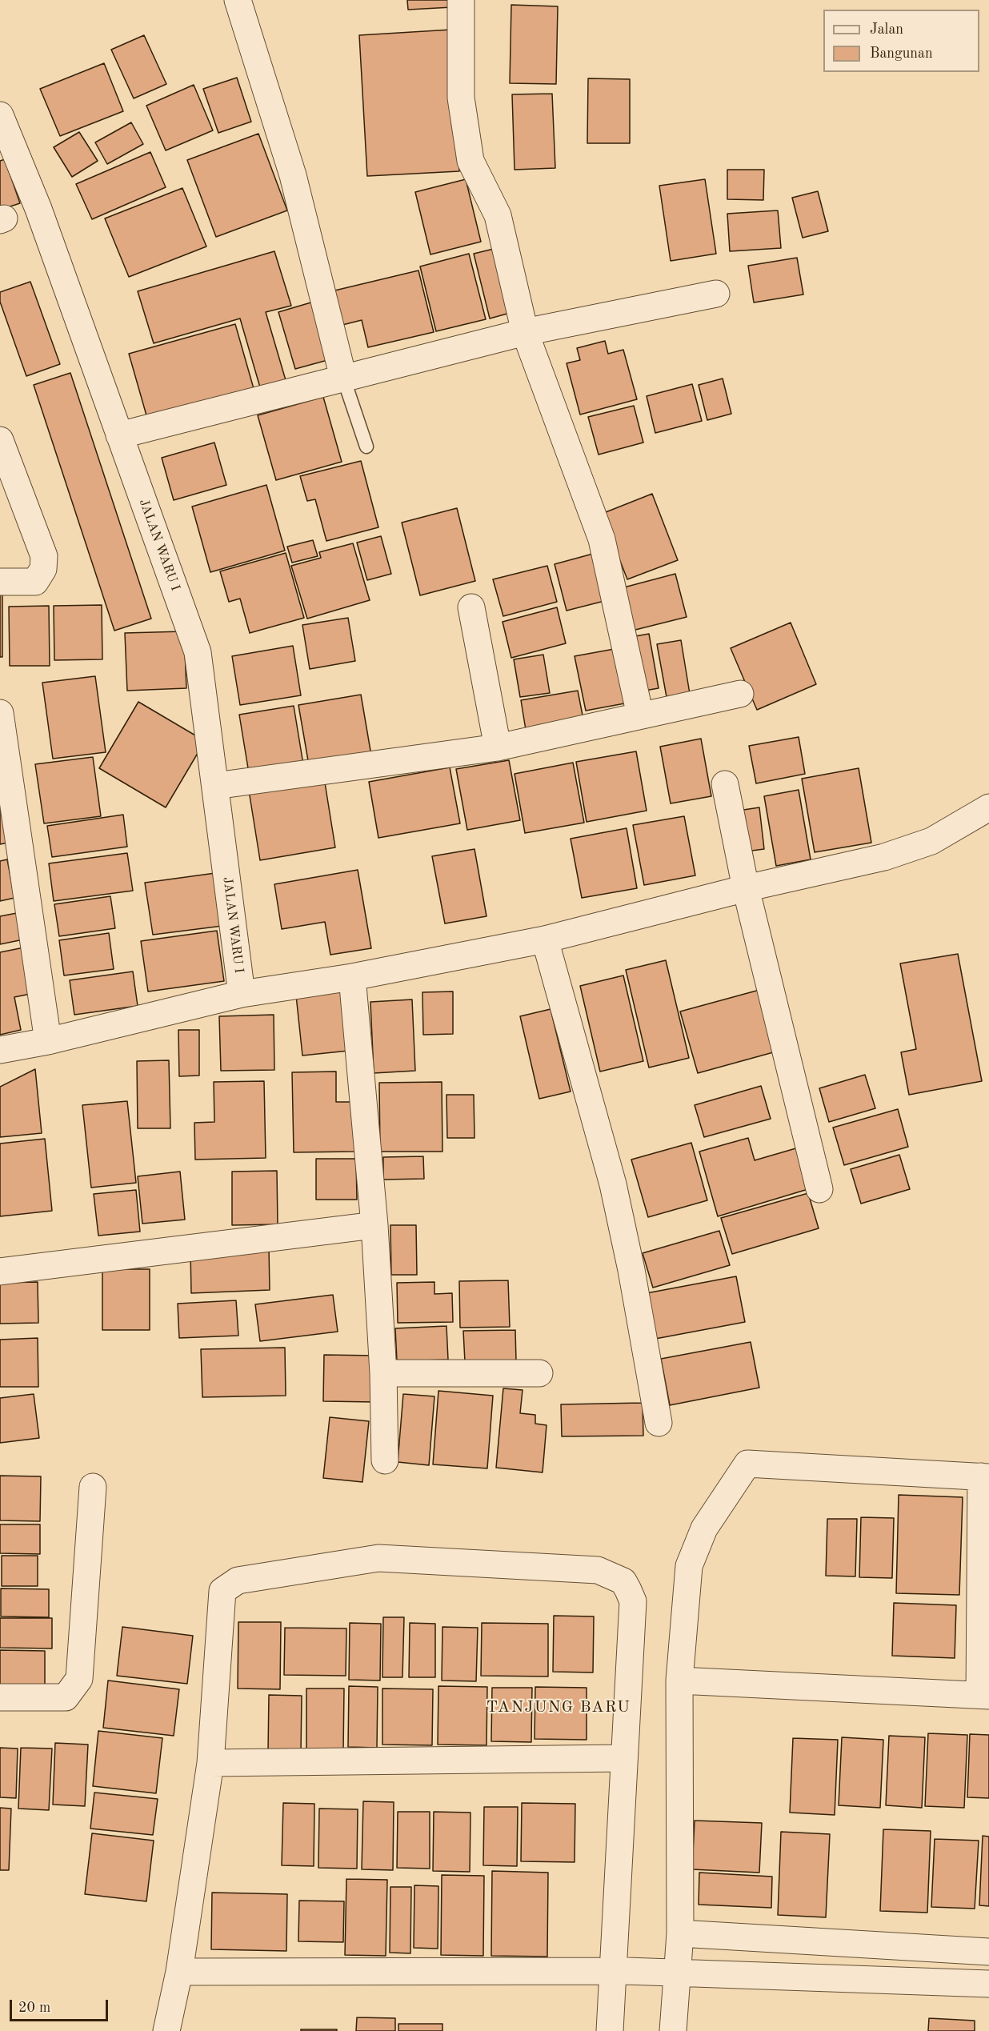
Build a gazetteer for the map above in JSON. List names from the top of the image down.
{
  "streets": {
    "street": ["JALAN WARU I"]
  },
  "districts": ["TANJUNG BARU"],
  "legend": ["Jalan", "Bangunan"],
  "scale_bar": "20 m"
}
